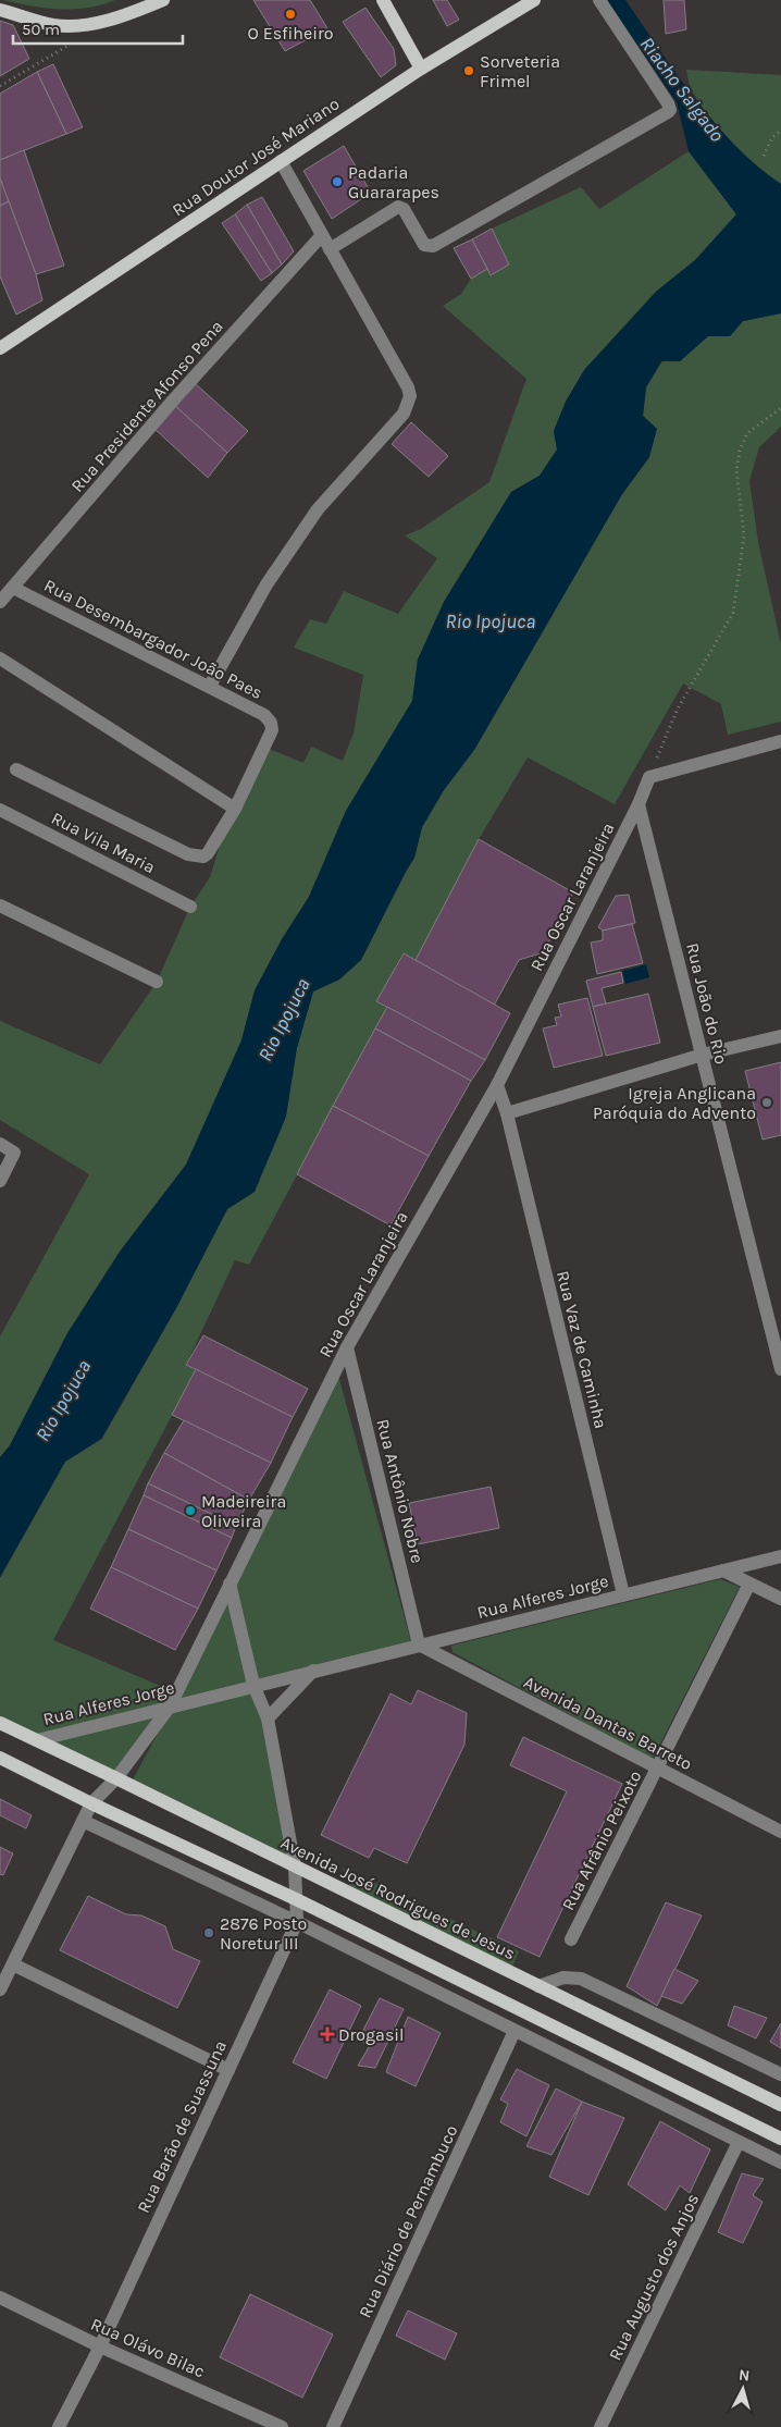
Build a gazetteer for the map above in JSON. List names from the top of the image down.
{
  "streets": {
    "main road": ["Rua Doutor José Mariano", "Avenida José Rodrigues de Jesus"],
    "street": [
      "Rua Presidente Afonso Pena",
      "Rua Desembargador João Paes",
      "Rua Vila Maria",
      "Rua Oscar Laranjeira",
      "Rua João do Rio",
      "Rua Vaz de Caminha",
      "Rua Antônio Nobre",
      "Rua Alferes Jorge",
      "Avenida Dantas Barreto",
      "Rua Afrânio Peixoto",
      "Rua Barão de Suassuna",
      "Rua Diário de Pernambuco",
      "Rua Augusto dos Anjos",
      "Rua Olávo Bilac"
    ]
  },
  "crossings": [
    ["Rua Presidente Afonso Pena", "Rua Desembargador João Paes"],
    ["Rua Oscar Laranjeira", "Rua João do Rio"],
    ["Rua Oscar Laranjeira", "Rua Vaz de Caminha"],
    ["Rua Oscar Laranjeira", "Rua Antônio Nobre"],
    ["Rua Oscar Laranjeira", "Rua Alferes Jorge"],
    ["Rua Oscar Laranjeira", "Avenida José Rodrigues de Jesus"],
    ["Rua Vaz de Caminha", "Rua Alferes Jorge"],
    ["Rua Antônio Nobre", "Rua Alferes Jorge"],
    ["Rua Antônio Nobre", "Avenida Dantas Barreto"],
    ["Rua Alferes Jorge", "Avenida Dantas Barreto"],
    ["Rua Alferes Jorge", "Avenida José Rodrigues de Jesus"],
    ["Avenida Dantas Barreto", "Rua Afrânio Peixoto"],
    ["Rua Barão de Suassuna", "Rua Olávo Bilac"]
  ],
  "water": ["Riacho Salgado", "Rio Ipojuca"],
  "places": {
    "other": [
      "O Esfiheiro",
      "Sorveteria Frimel",
      "Padaria Guararapes",
      "Igreja Anglicana Paróquia do Advento",
      "Madeireira Oliveira",
      "2876 Posto Noretur III"
    ],
    "health": ["Drogasil"]
  },
  "scale_bar": "50 m",
  "north": "top"
}
